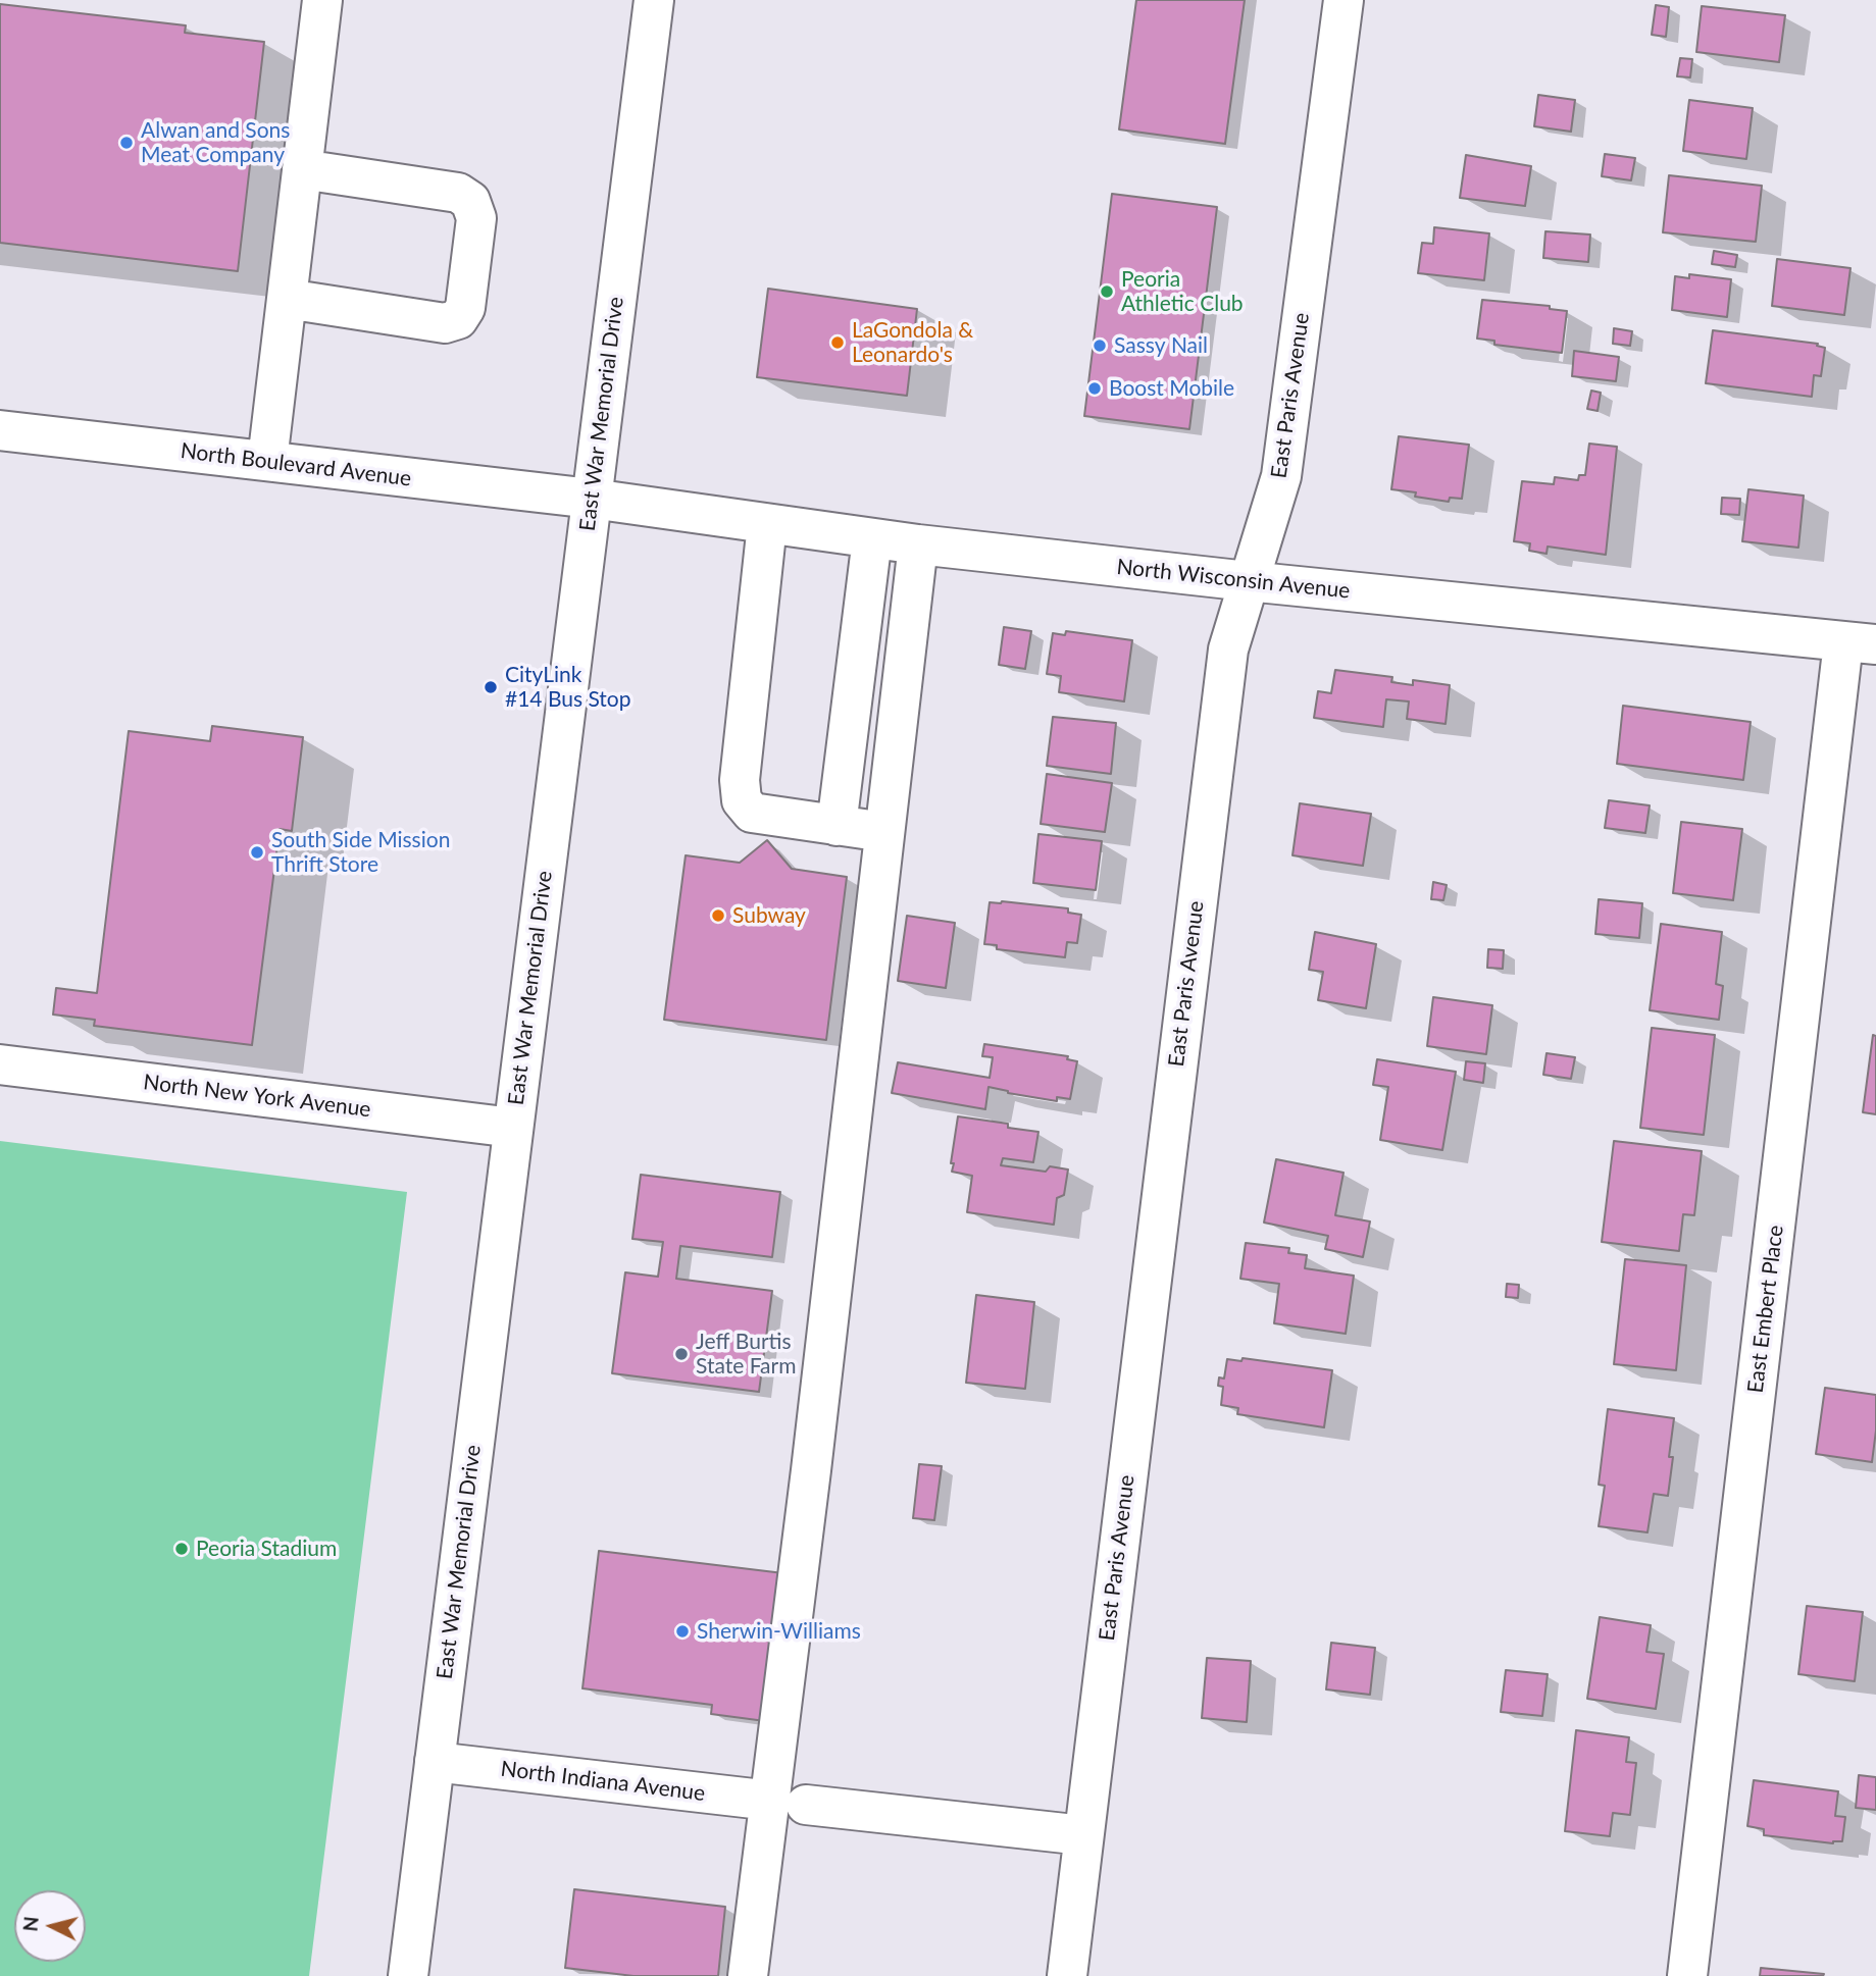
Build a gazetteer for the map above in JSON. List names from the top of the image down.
{
  "streets": {
    "main road": [
      "East Paris Avenue",
      "East War Memorial Drive",
      "North Boulevard Avenue",
      "North Wisconsin Avenue",
      "North New York Avenue",
      "East Embert Place",
      "North Indiana Avenue"
    ]
  },
  "crossings": [
    ["East Paris Avenue", "North Wisconsin Avenue"],
    ["East Paris Avenue", "North Indiana Avenue"],
    ["East War Memorial Drive", "North Boulevard Avenue"],
    ["East War Memorial Drive", "North Wisconsin Avenue"],
    ["East War Memorial Drive", "North New York Avenue"],
    ["East War Memorial Drive", "North Indiana Avenue"],
    ["North Boulevard Avenue", "North Wisconsin Avenue"],
    ["North Wisconsin Avenue", "East Embert Place"]
  ],
  "places": [
    "Alwan and Sons Meat Company",
    "Peoria Athletic Club",
    "LaGondola & Leonardo's",
    "Sassy Nail",
    "Boost Mobile",
    "CityLink #14 Bus Stop",
    "South Side Mission Thrift Store",
    "Subway",
    "Jeff Burtis State Farm",
    "Peoria Stadium",
    "Sherwin-Williams"
  ],
  "north": "left"
}
